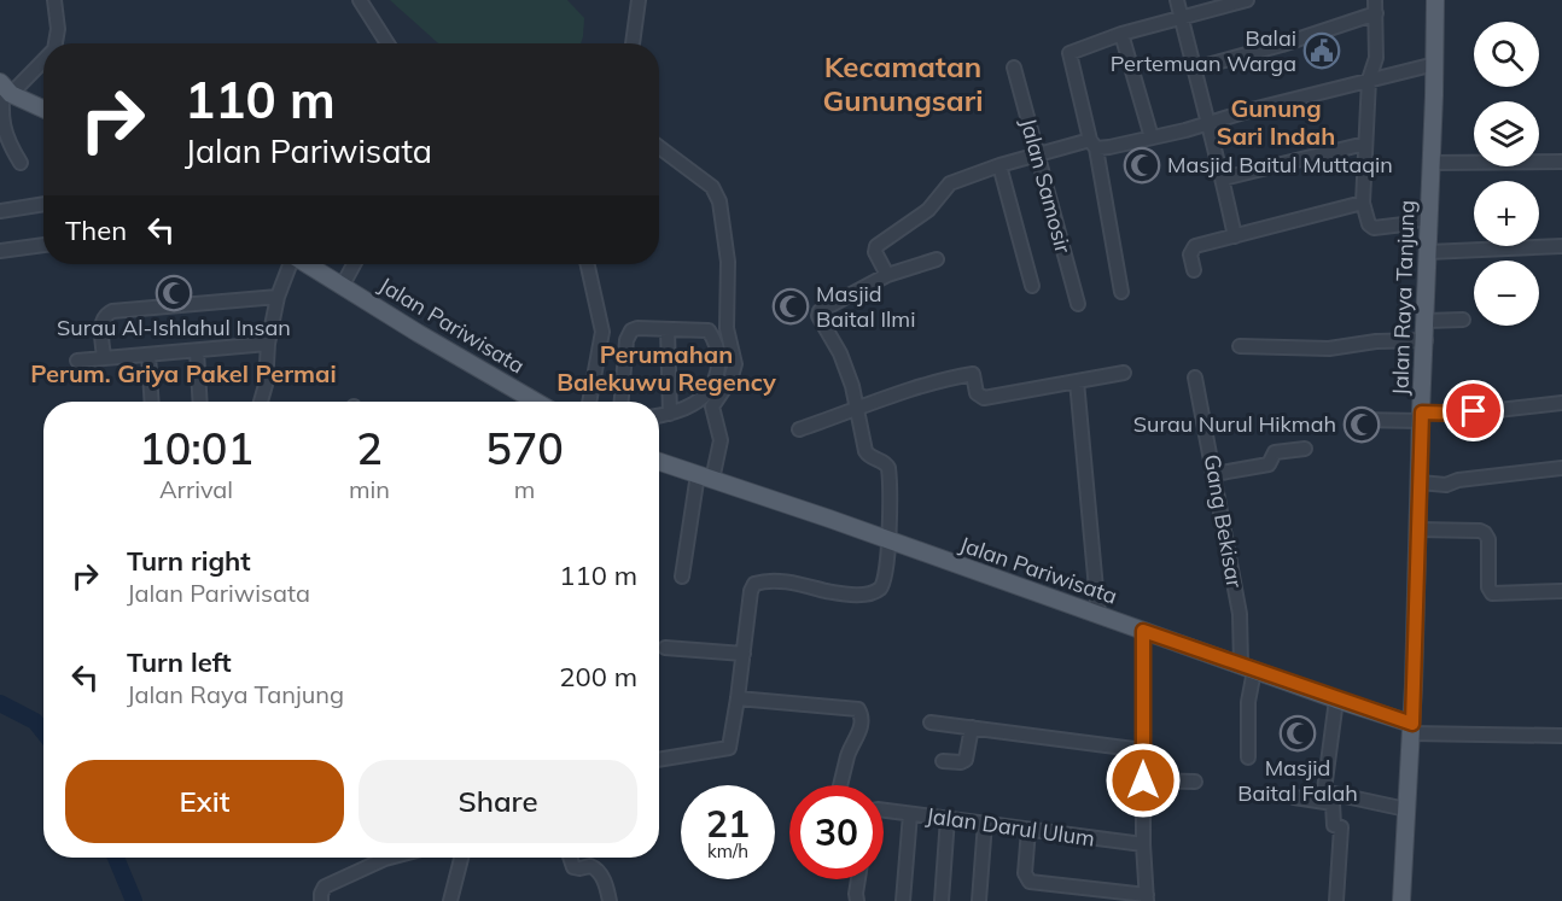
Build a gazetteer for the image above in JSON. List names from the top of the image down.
{
  "streets": {
    "main road": ["Jalan Raya Tanjung", "Jalan Pariwisata"],
    "street": ["Jalan Samosir", "Gang Bekisar", "Jalan Darul Ulum"]
  },
  "crossings": [
    ["Jalan Raya Tanjung", "Jalan Pariwisata"],
    ["Jalan Pariwisata", "Gang Bekisar"]
  ],
  "districts": [
    "Kecamatan Gunungsari",
    "Gunung Sari Indah",
    "Perumahan Balekuwu Regency",
    "Perum. Griya Pakel Permai"
  ],
  "places": {
    "public building": ["Balai Pertemuan Warga"],
    "mosque": [
      "Masjid Baitul Muttaqin",
      "Surau Al-Ishlahul Insan",
      "Masjid Baital Ilmi",
      "Surau Nurul Hikmah",
      "Masjid Baital Falah"
    ]
  },
  "page": {
    "map_buttons": ["+", "−"],
    "turn": ["110 m", "Jalan Pariwisata"],
    "then": "Then",
    "eta": [
      "10:01",
      "Arrival",
      "2",
      "min",
      "570",
      "m"
    ],
    "list": [
      {
        "name": "Turn right",
        "note": "Jalan Pariwisata",
        "value": "110 m"
      },
      {
        "name": "Turn left",
        "note": "Jalan Raya Tanjung",
        "value": "200 m"
      }
    ],
    "buttons": ["Exit", "Share"],
    "speed": "21 km/h",
    "limit": "30"
  }
}
